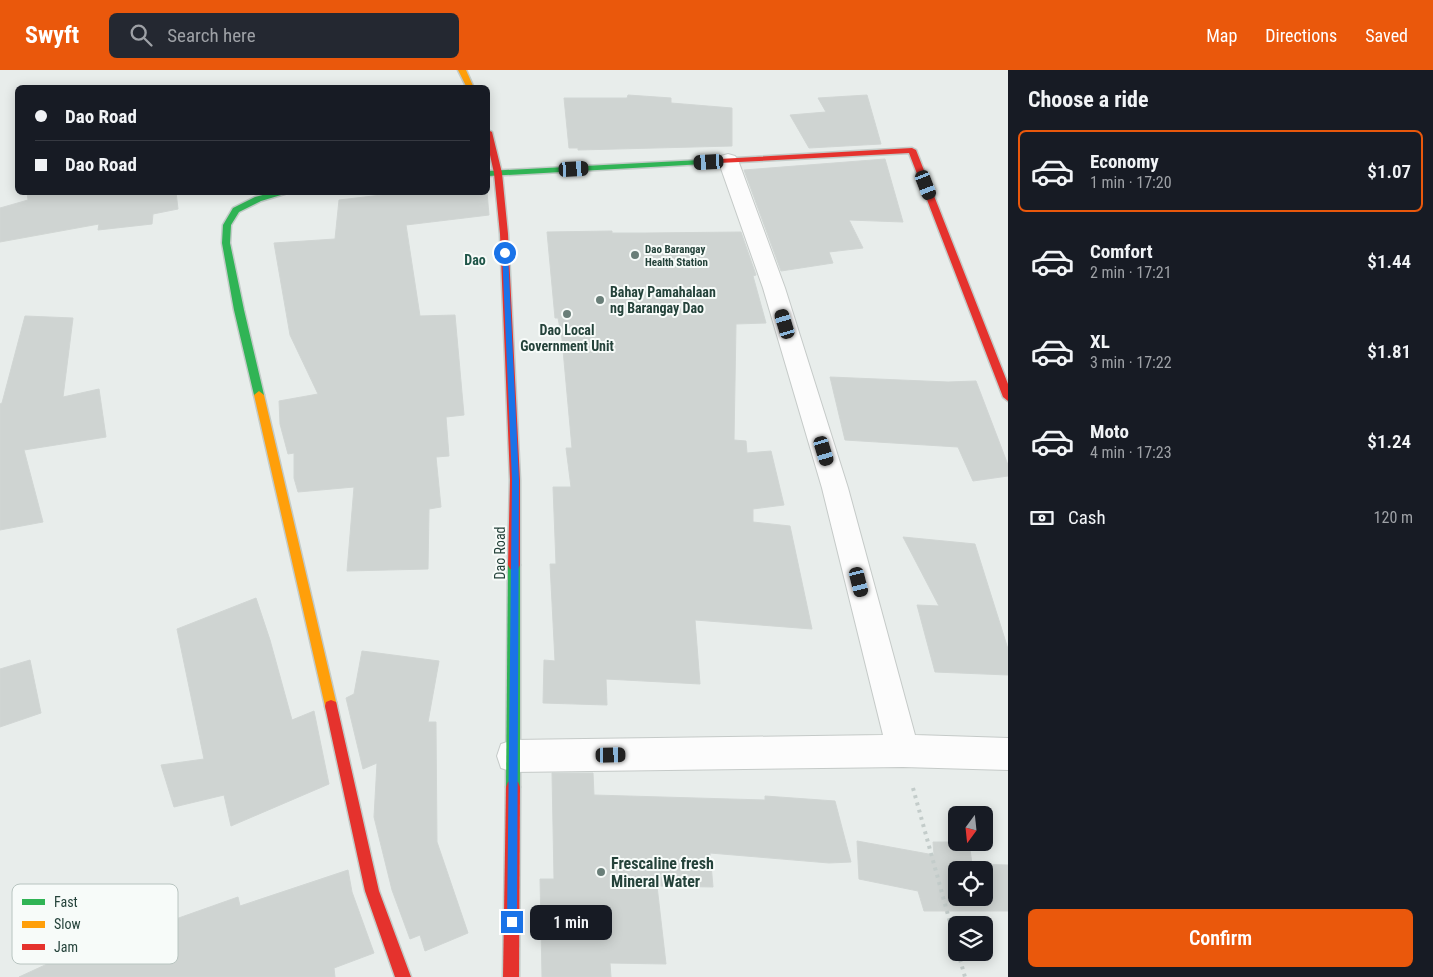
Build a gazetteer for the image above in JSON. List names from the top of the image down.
{
  "streets": {
    "street": ["Dao Road"]
  },
  "districts": ["Dao"],
  "places": [
    "Dao Barangay Health Station",
    "Bahay Pamahalaan ng Barangay Dao",
    "Dao Local Government Unit",
    "Frescaline fresh Mineral Water"
  ],
  "legend": ["Fast", "Slow", "Jam"],
  "north": "bottom",
  "page": {
    "header": "Swyft",
    "search": "Search here",
    "nav": ["Map", "Directions", "Saved"],
    "heading": "Choose a ride",
    "banner": ["Dao Road", "Dao Road"],
    "list": [
      {
        "name": "Economy",
        "note": "1 min · 17:20",
        "value": "$1.07"
      },
      {
        "name": "Comfort",
        "note": "2 min · 17:21",
        "value": "$1.44"
      },
      {
        "name": "XL",
        "note": "3 min · 17:22",
        "value": "$1.81"
      },
      {
        "name": "Moto",
        "note": "4 min · 17:23",
        "value": "$1.24"
      }
    ],
    "pay": ["Cash", "120 m"],
    "buttons": "Confirm",
    "bubble": "1 min"
  }
}
